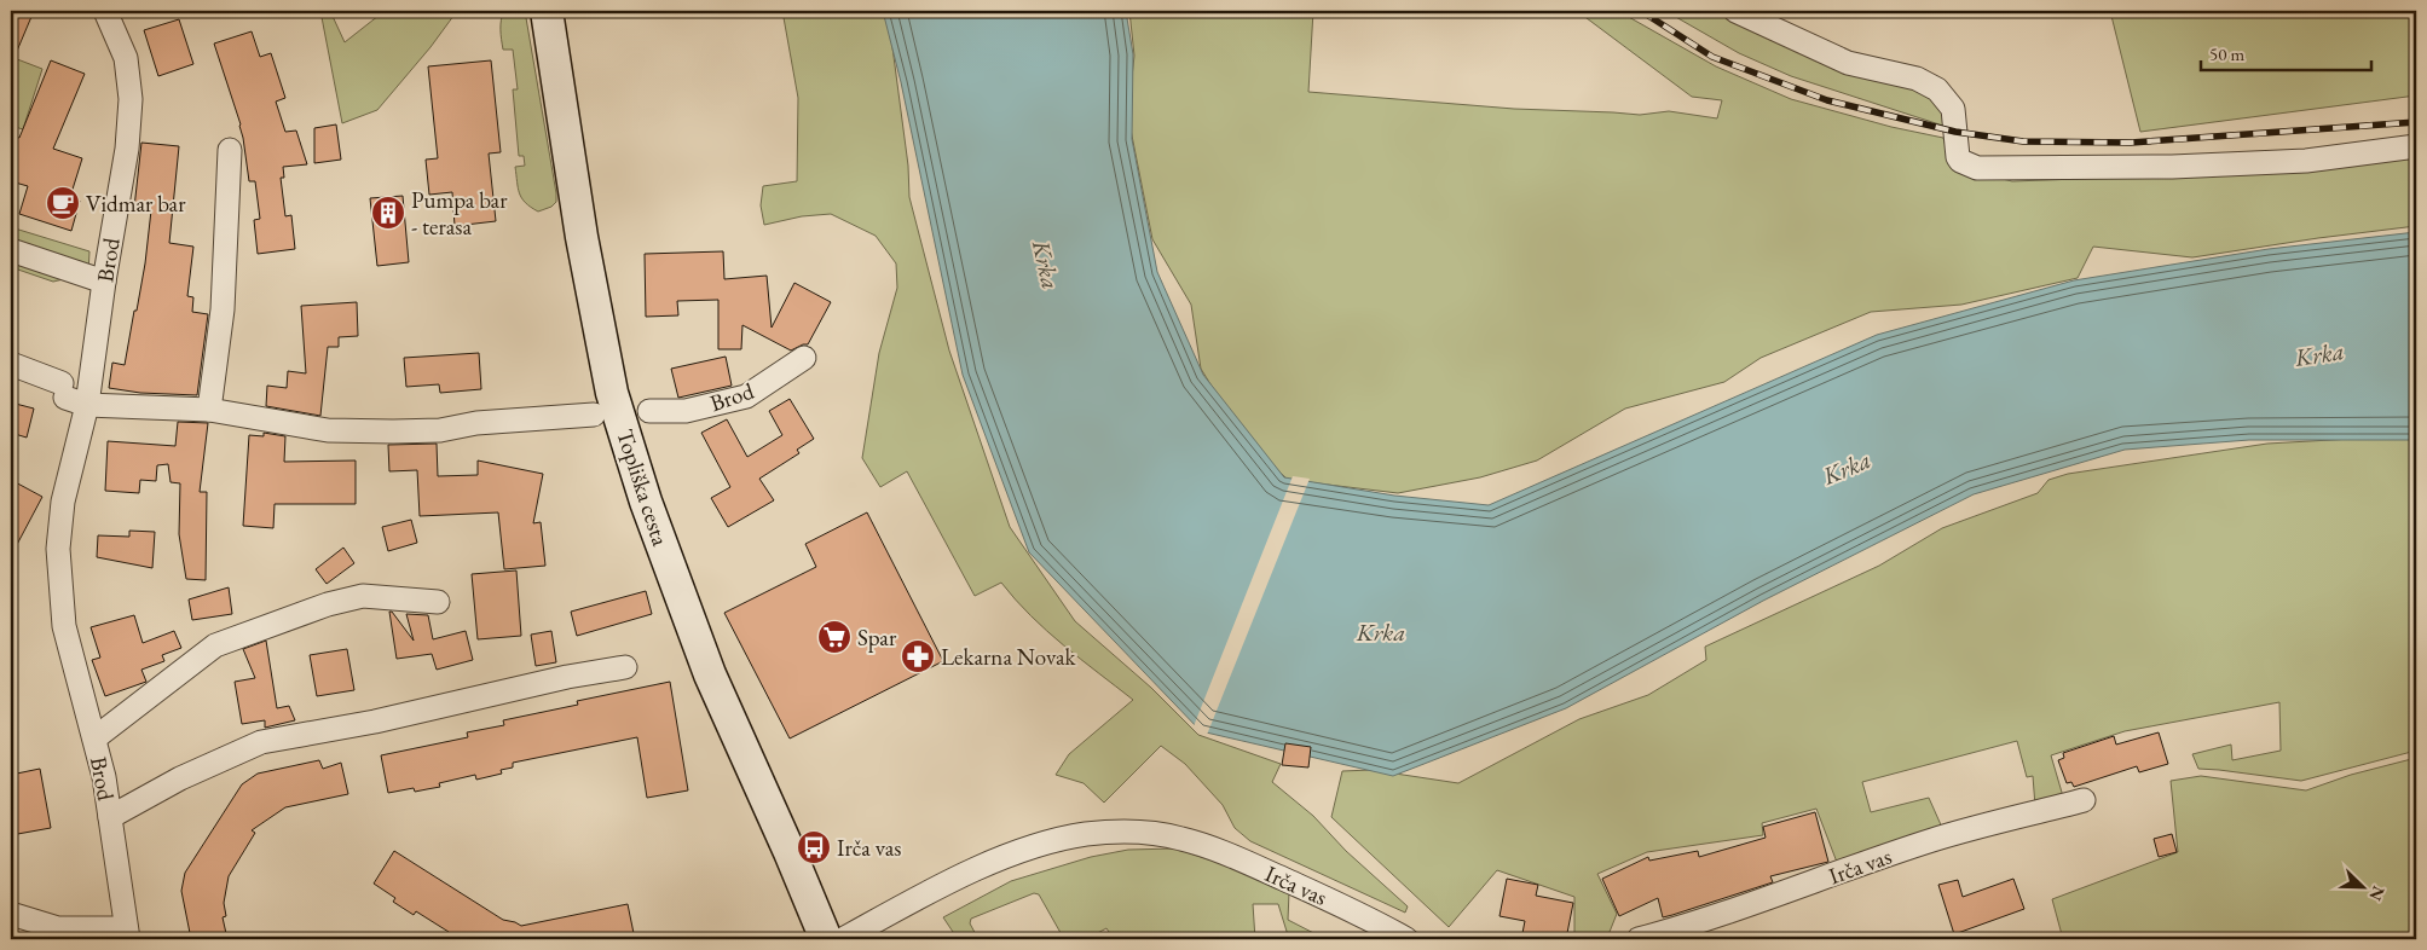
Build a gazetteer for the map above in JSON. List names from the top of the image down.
{
  "streets": {
    "main road": ["Topliška cesta"],
    "street": ["Brod", "Irča vas"]
  },
  "water": ["Krka"],
  "places": {
    "cafe": ["Vidmar bar"],
    "building": ["Pumpa bar - terasa"],
    "supermarket": ["Spar"],
    "pharmacy": ["Lekarna Novak"],
    "bus stop": ["Irča vas"]
  },
  "scale_bar": "50 m",
  "north": "bottom right"
}
